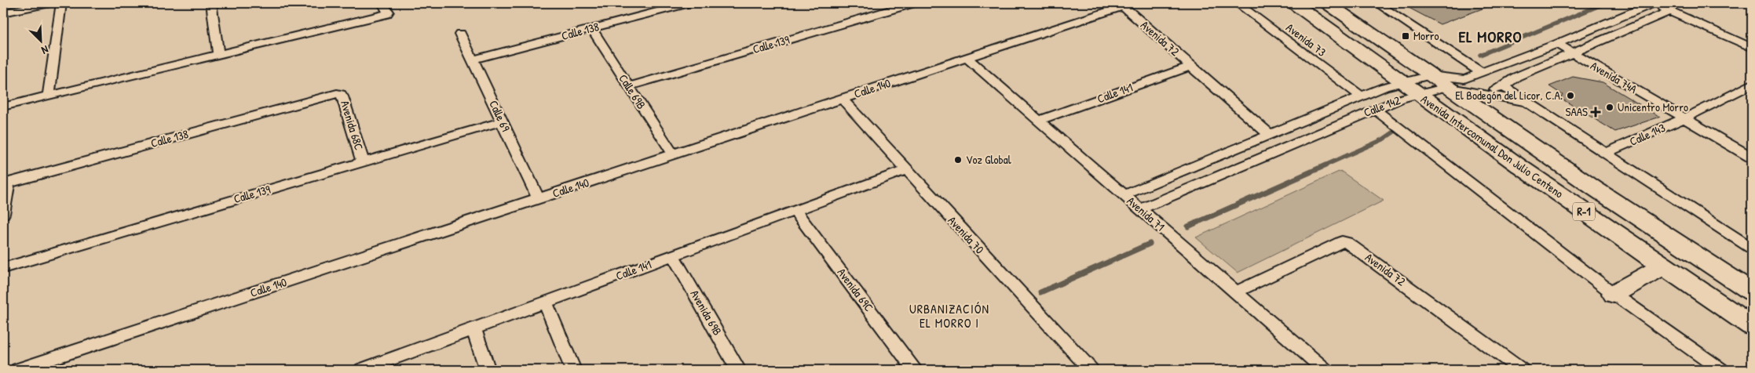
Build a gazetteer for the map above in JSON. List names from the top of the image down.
{
  "streets": {
    "main road": ["Avenida Intercomunal Don Julio Centeno", "R-1"],
    "street": [
      "Calle 138",
      "Avenida 72",
      "Avenida 73",
      "Calle 139",
      "Avenida 74A",
      "Calle 140",
      "Calle 69B",
      "Calle 141",
      "Calle 142",
      "Calle 69",
      "Avenida 68C",
      "Calle 143",
      "Avenida 71",
      "Avenida 70",
      "Avenida 69C",
      "Avenida 69B"
    ]
  },
  "crossings": [
    ["Calle 138", "Calle 69B"],
    ["Calle 138", "Calle 69"],
    ["Calle 138", "Avenida 68C"],
    ["Avenida 72", "Calle 140"],
    ["Avenida 72", "Calle 141"],
    ["Avenida 72", "Calle 142"],
    ["Avenida 72", "Avenida 71"],
    ["Avenida 73", "Calle 142"],
    ["Calle 139", "Calle 69B"],
    ["Calle 139", "Calle 69"],
    ["Calle 139", "Avenida 68C"],
    ["Avenida 74A", "Calle 142"],
    ["Avenida 74A", "Calle 143"],
    ["Calle 140", "Calle 69B"],
    ["Calle 140", "Calle 69"],
    ["Calle 140", "Avenida 71"],
    ["Calle 140", "Avenida 70"],
    ["Calle 141", "Avenida 71"],
    ["Calle 141", "Avenida 70"],
    ["Calle 141", "Avenida 69C"],
    ["Calle 141", "Avenida 69B"],
    ["Calle 142", "Avenida Intercomunal Don Julio Centeno"],
    ["Calle 142", "Avenida 71"]
  ],
  "districts": ["EL MORRO", "URBANIZACIÓN EL MORRO I"],
  "places": {
    "transit": ["Morro"],
    "other": ["El Bodegón del Licor, C.A.", "Unicentro Morro", "Voz Global"],
    "health": ["SAAS"]
  },
  "north": "bottom right"
}
